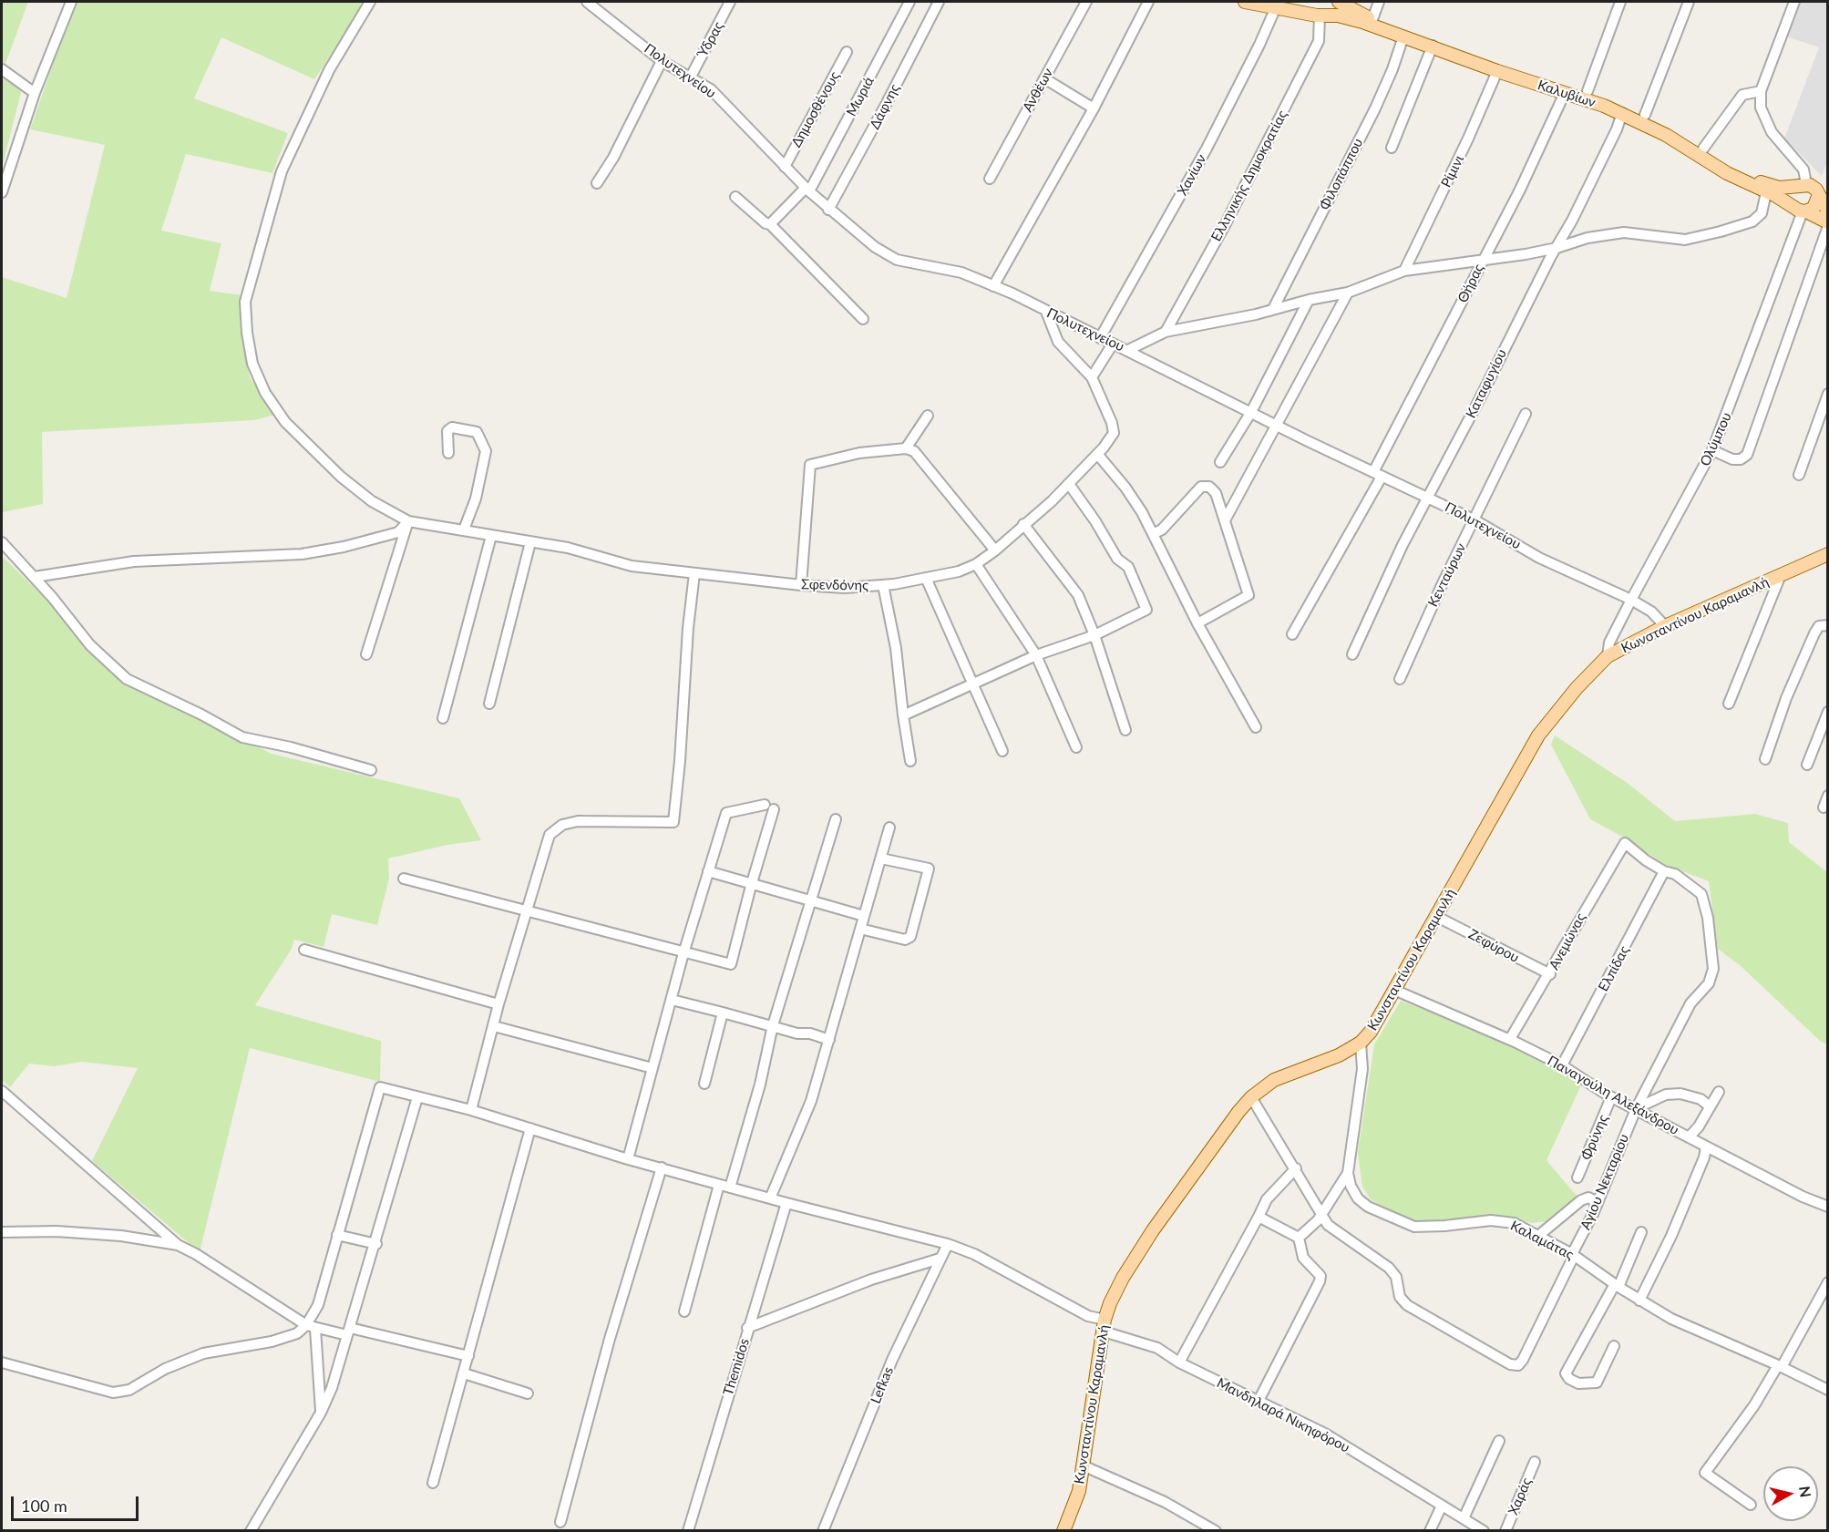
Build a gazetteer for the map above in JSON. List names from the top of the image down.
{
  "streets": {
    "main road": ["Καλυβίων", "Κωνσταντίνου Καραμανλή"],
    "street": [
      "Ύδρας",
      "Πολυτεχνείου",
      "Ανθέων",
      "Μωριά",
      "Δάφνης",
      "Δημοσθένους",
      "Ρίμινι",
      "Φιλοπάππου",
      "Χανίων",
      "Ελληνικής Δημοκρατίας",
      "Θήρας",
      "Καταφυγίου",
      "Ολύμπου",
      "Κενταύρων",
      "Σφενδόνης",
      "Ανεμώνας",
      "Ζεφύρου",
      "Ελπίδας",
      "Παναγούλη Αλεξάνδρου",
      "Φρύνης",
      "Αγίου Νεκταρίου",
      "Καλαμάτας",
      "Themidos",
      "Lefkas",
      "Μανδηλαρά Νικηφόρου",
      "Χαράς"
    ]
  },
  "crossings": [
    ["Ύδρας", "Πολυτεχνείου"],
    ["Πολυτεχνείου", "Μωριά"],
    ["Πολυτεχνείου", "Δάφνης"],
    ["Πολυτεχνείου", "Δημοσθένους"],
    ["Πολυτεχνείου", "Χανίων"],
    ["Πολυτεχνείου", "Θήρας"],
    ["Πολυτεχνείου", "Καταφυγίου"],
    ["Πολυτεχνείου", "Ολύμπου"],
    ["Πολυτεχνείου", "Κενταύρων"],
    ["Πολυτεχνείου", "Κωνσταντίνου Καραμανλή"],
    ["Καλυβίων", "Ρίμινι"],
    ["Καλυβίων", "Φιλοπάππου"],
    ["Καλυβίων", "Χανίων"],
    ["Καλυβίων", "Ελληνικής Δημοκρατίας"],
    ["Καλυβίων", "Θήρας"],
    ["Καλυβίων", "Καταφυγίου"],
    ["Καλυβίων", "Ολύμπου"],
    ["Ολύμπου", "Κωνσταντίνου Καραμανλή"],
    ["Κωνσταντίνου Καραμανλή", "Ζεφύρου"],
    ["Κωνσταντίνου Καραμανλή", "Παναγούλη Αλεξάνδρου"],
    ["Κωνσταντίνου Καραμανλή", "Καλαμάτας"],
    ["Κωνσταντίνου Καραμανλή", "Μανδηλαρά Νικηφόρου"],
    ["Ανεμώνας", "Ζεφύρου"],
    ["Ανεμώνας", "Παναγούλη Αλεξάνδρου"],
    ["Ανεμώνας", "Αγίου Νεκταρίου"],
    ["Ελπίδας", "Παναγούλη Αλεξάνδρου"],
    ["Ελπίδας", "Αγίου Νεκταρίου"],
    ["Παναγούλη Αλεξάνδρου", "Φρύνης"],
    ["Παναγούλη Αλεξάνδρου", "Αγίου Νεκταρίου"],
    ["Αγίου Νεκταρίου", "Καλαμάτας"],
    ["Themidos", "Μανδηλαρά Νικηφόρου"],
    ["Lefkas", "Μανδηλαρά Νικηφόρου"]
  ],
  "scale_bar": "100 m",
  "north": "right"
}
